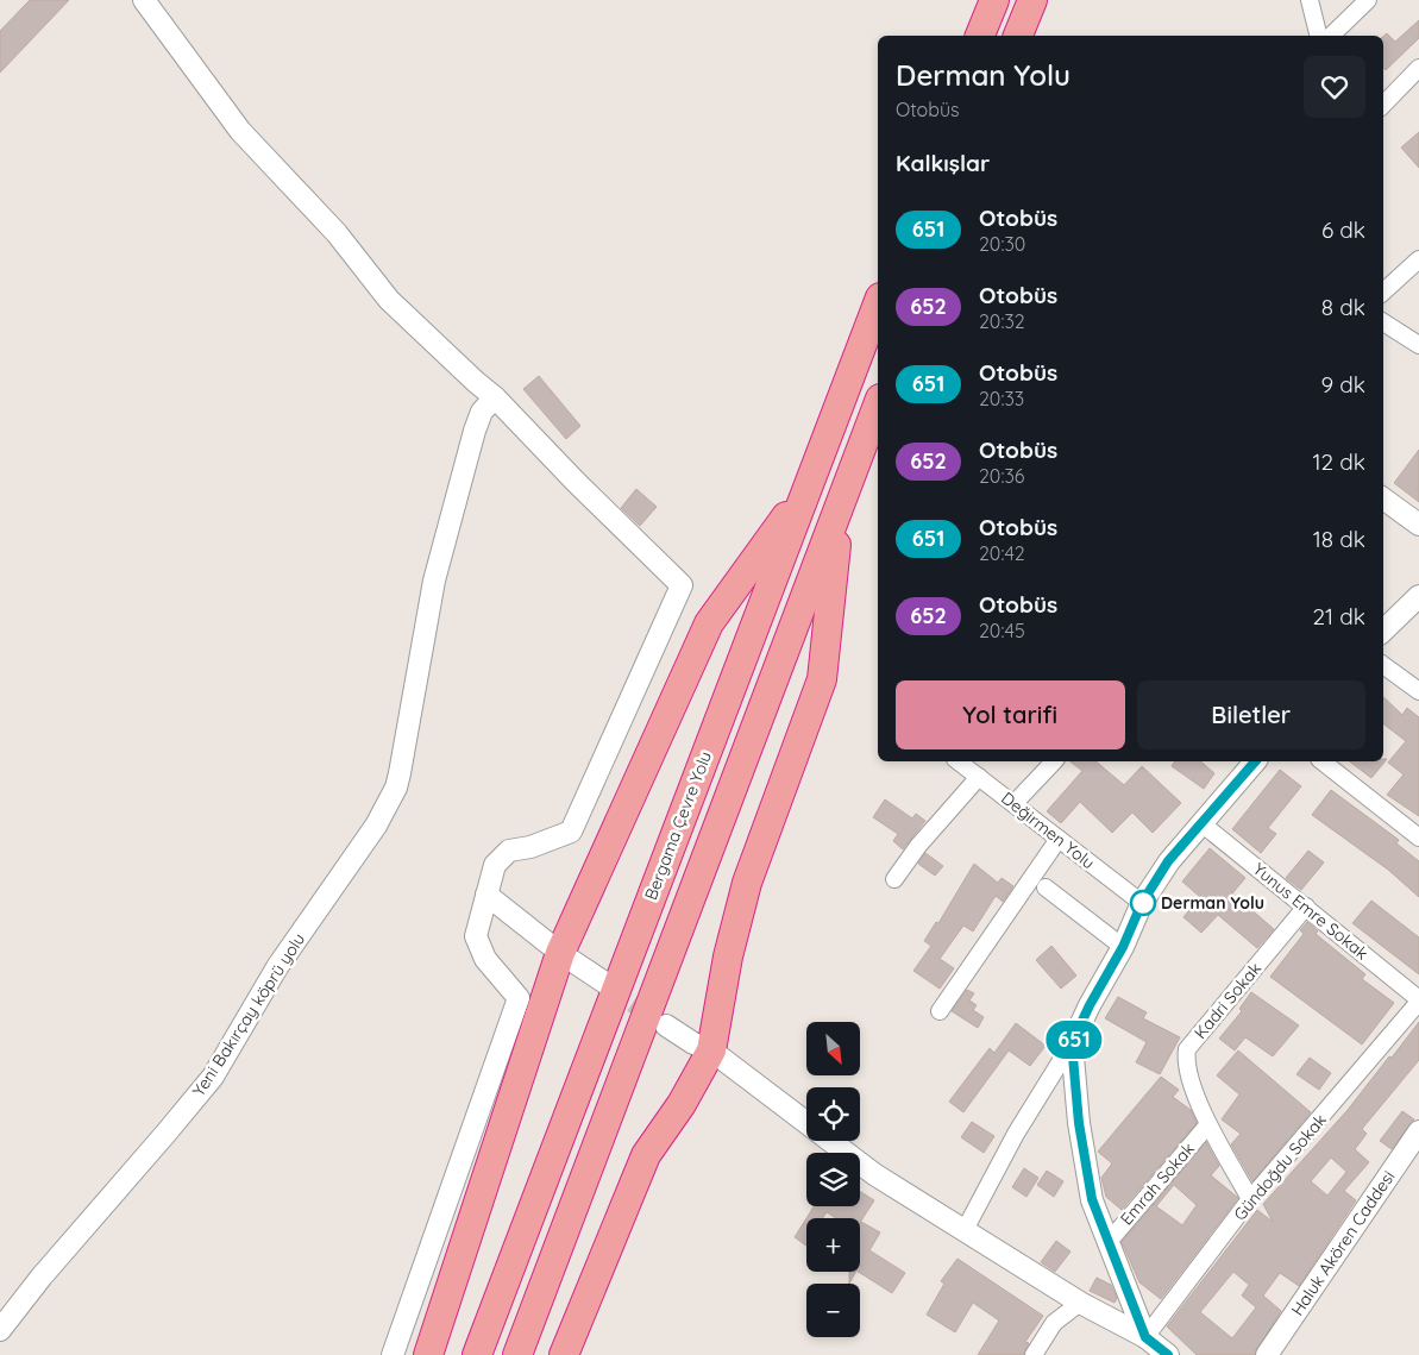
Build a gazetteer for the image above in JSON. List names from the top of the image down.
{
  "streets": {
    "highway": ["Bergama Çevre Yolu"],
    "street": [
      "Değirmen Yolu",
      "Yunus Emre Sokak",
      "Kadri Sokak",
      "Yeni Bakırçay köprü yolu",
      "Gündoğdu Sokak",
      "Emrah Sokak",
      "Haluk Akören Caddesi"
    ]
  },
  "crossings": [
    ["Yunus Emre Sokak", "Kadri Sokak"],
    ["Yunus Emre Sokak", "Gündoğdu Sokak"],
    ["Kadri Sokak", "Gündoğdu Sokak"],
    ["Kadri Sokak", "Emrah Sokak"]
  ],
  "places": ["Derman Yolu"],
  "lines": ["bus line 651"],
  "north": "bottom right",
  "page": {
    "on_map": "651",
    "heading": [
      ["Derman Yolu", "Otobüs"],
      "Kalkışlar"
    ],
    "list": [
      {
        "mark": "651",
        "name": "Otobüs",
        "note": "20:30",
        "value": "6 dk"
      },
      {
        "mark": "652",
        "name": "Otobüs",
        "note": "20:32",
        "value": "8 dk"
      },
      {
        "mark": "651",
        "name": "Otobüs",
        "note": "20:33",
        "value": "9 dk"
      },
      {
        "mark": "652",
        "name": "Otobüs",
        "note": "20:36",
        "value": "12 dk"
      },
      {
        "mark": "651",
        "name": "Otobüs",
        "note": "20:42",
        "value": "18 dk"
      },
      {
        "mark": "652",
        "name": "Otobüs",
        "note": "20:45",
        "value": "21 dk"
      }
    ],
    "buttons": ["Yol tarifi", "Biletler"],
    "map_buttons": ["+", "−"]
  }
}
